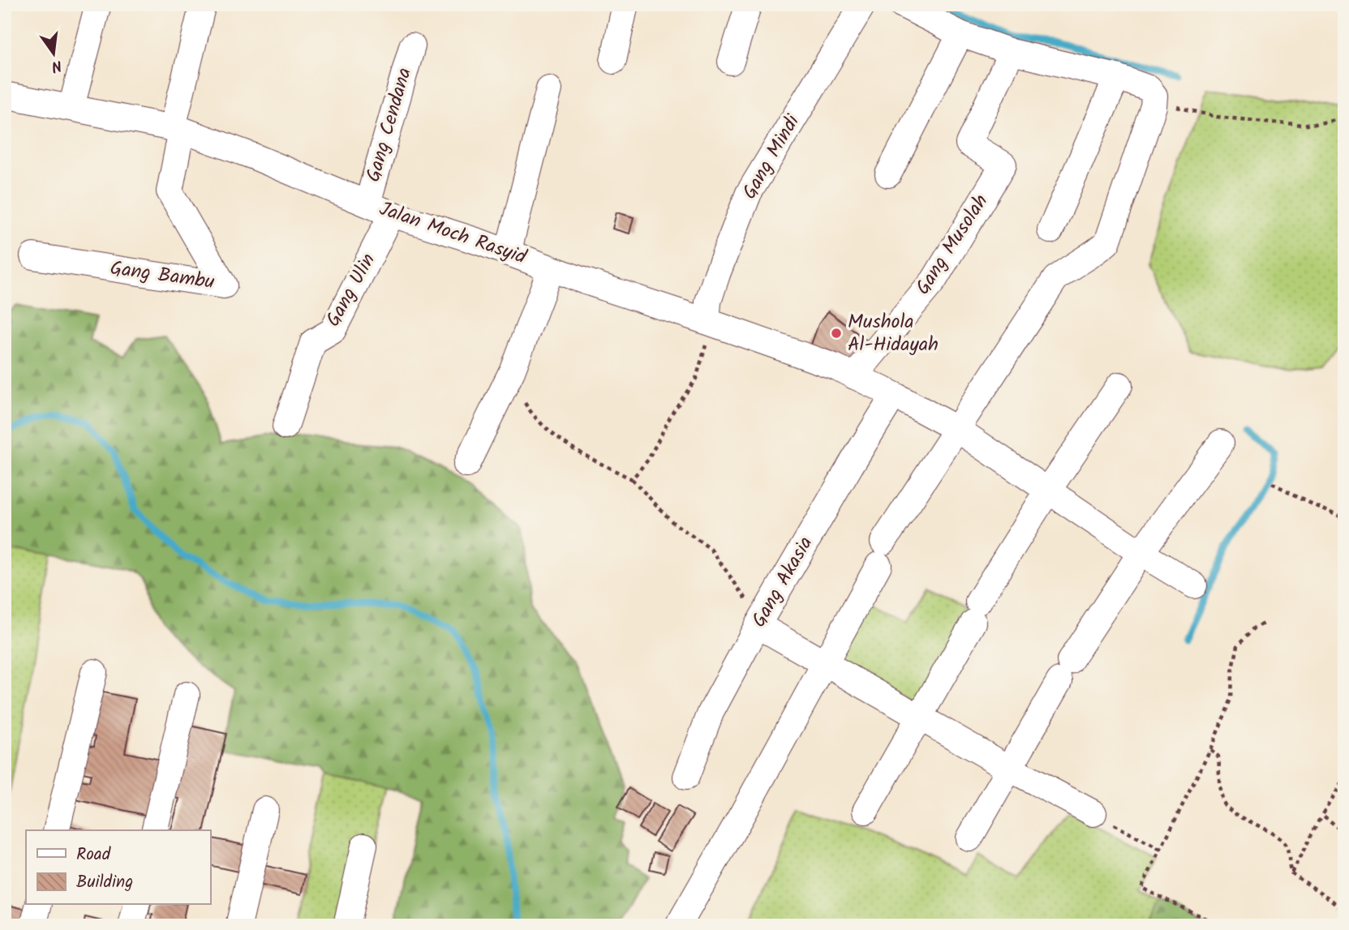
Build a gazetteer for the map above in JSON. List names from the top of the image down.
{
  "streets": {
    "street": [
      "Gang Cendana",
      "Gang Mindi",
      "Jalan Moch Rasyid",
      "Gang Musolah",
      "Gang Bambu",
      "Gang Ulin",
      "Gang Akasia"
    ]
  },
  "crossings": [
    ["Gang Cendana", "Jalan Moch Rasyid"],
    ["Gang Mindi", "Jalan Moch Rasyid"],
    ["Jalan Moch Rasyid", "Gang Musolah"],
    ["Jalan Moch Rasyid", "Gang Bambu"],
    ["Jalan Moch Rasyid", "Gang Ulin"],
    ["Jalan Moch Rasyid", "Gang Akasia"]
  ],
  "places": ["Mushola Al-Hidayah"],
  "legend": ["Road", "Building"],
  "north": "bottom"
}
